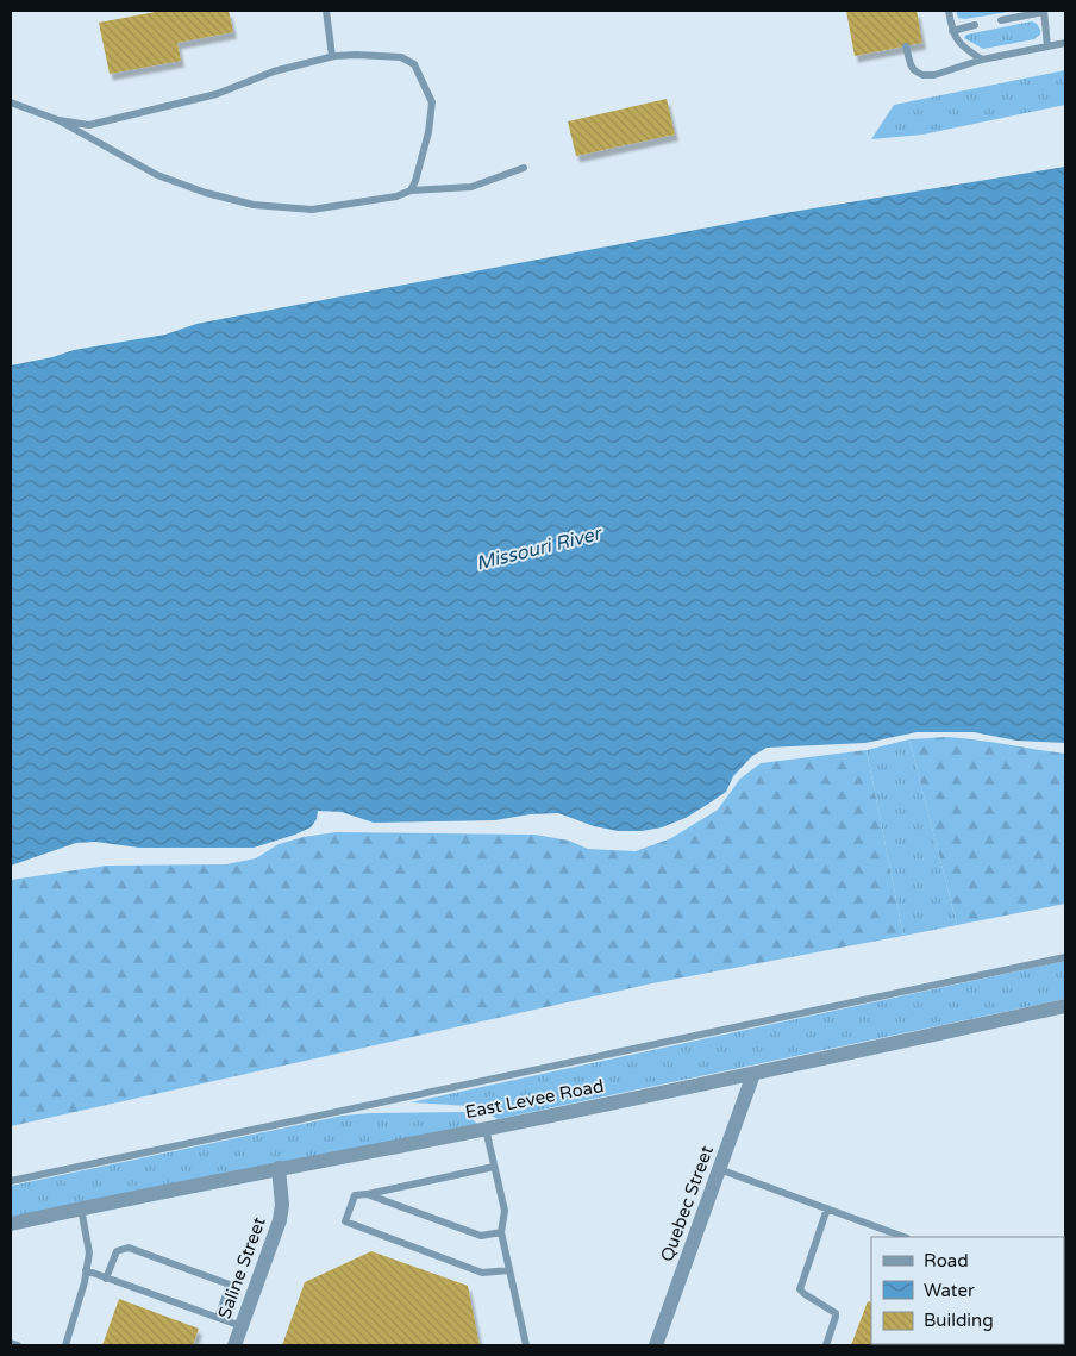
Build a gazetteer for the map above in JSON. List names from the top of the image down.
{
  "streets": {
    "street": ["East Levee Road", "Quebec Street", "Saline Street"]
  },
  "crossings": [
    ["East Levee Road", "Quebec Street"],
    ["East Levee Road", "Saline Street"]
  ],
  "water": ["Missouri River"],
  "legend": ["Road", "Water", "Building"]
}
